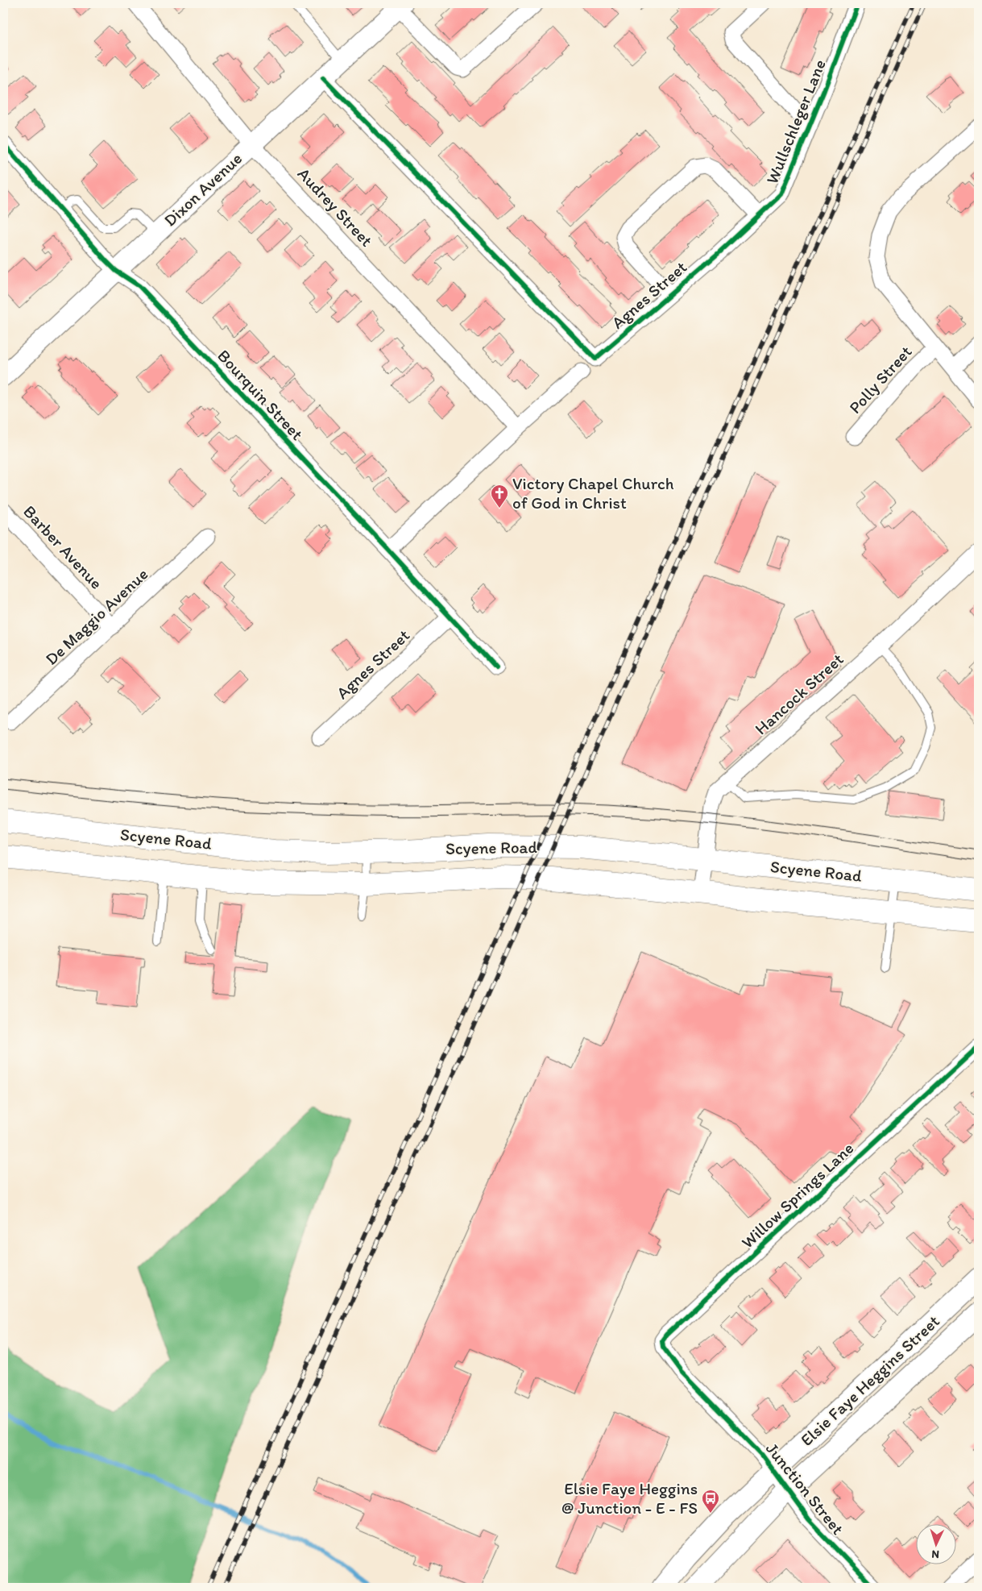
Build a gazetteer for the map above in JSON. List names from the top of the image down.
{
  "streets": {
    "main road": ["Scyene Road", "Elsie Faye Heggins Street"],
    "street": [
      "Wullschleger Lane",
      "Dixon Avenue",
      "Audrey Street",
      "Agnes Street",
      "Polly Street",
      "Bourquin Street",
      "Barber Avenue",
      "De Maggio Avenue",
      "Hancock Street",
      "Willow Springs Lane",
      "Junction Street"
    ]
  },
  "crossings": [
    ["Wullschleger Lane", "Agnes Street"],
    ["Dixon Avenue", "Audrey Street"],
    ["Dixon Avenue", "Agnes Street"],
    ["Dixon Avenue", "Bourquin Street"],
    ["Agnes Street", "Bourquin Street"],
    ["Barber Avenue", "De Maggio Avenue"],
    ["Hancock Street", "Scyene Road"],
    ["Willow Springs Lane", "Junction Street"],
    ["Elsie Faye Heggins Street", "Junction Street"]
  ],
  "places": {
    "church": ["Victory Chapel Church of God in Christ"],
    "bus stop": ["Elsie Faye Heggins @ Junction - E - FS"]
  },
  "north": "bottom"
}
